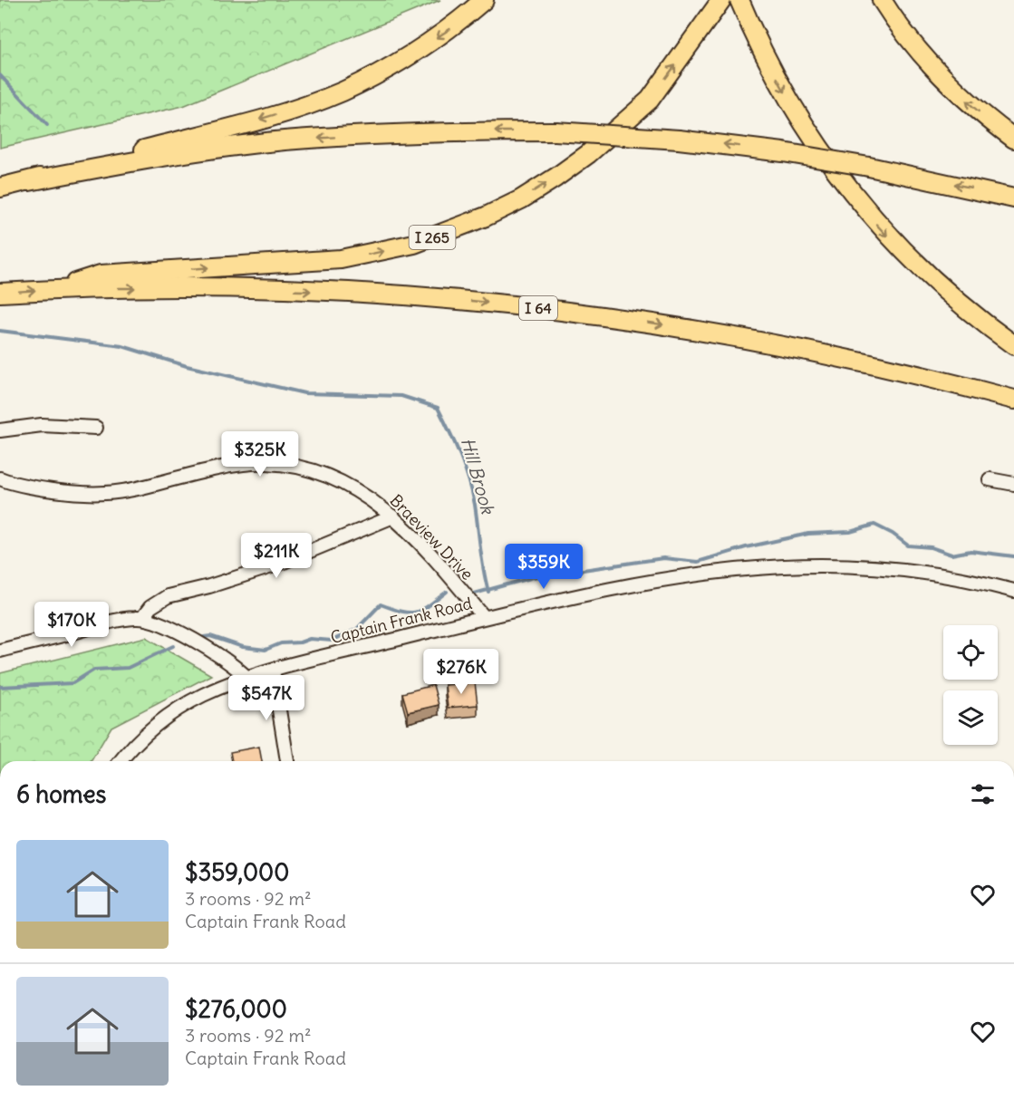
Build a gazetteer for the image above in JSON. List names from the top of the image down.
{
  "streets": {
    "highway": ["I 265", "I 64"],
    "street": ["Braeview Drive", "Captain Frank Road"]
  },
  "crossings": [
    ["I 265", "I 64"],
    ["Braeview Drive", "Captain Frank Road"]
  ],
  "water": ["Hill Brook"],
  "page": {
    "price": [
      "$325K",
      "$211K",
      "$359K",
      "$170K",
      "$276K",
      "$547K"
    ],
    "heading": "6 homes",
    "list": [
      {
        "name": "$359,000",
        "note": "3 rooms · 92 m² · Captain Frank Road"
      },
      {
        "name": "$276,000",
        "note": "3 rooms · 92 m² · Captain Frank Road"
      }
    ]
  }
}
